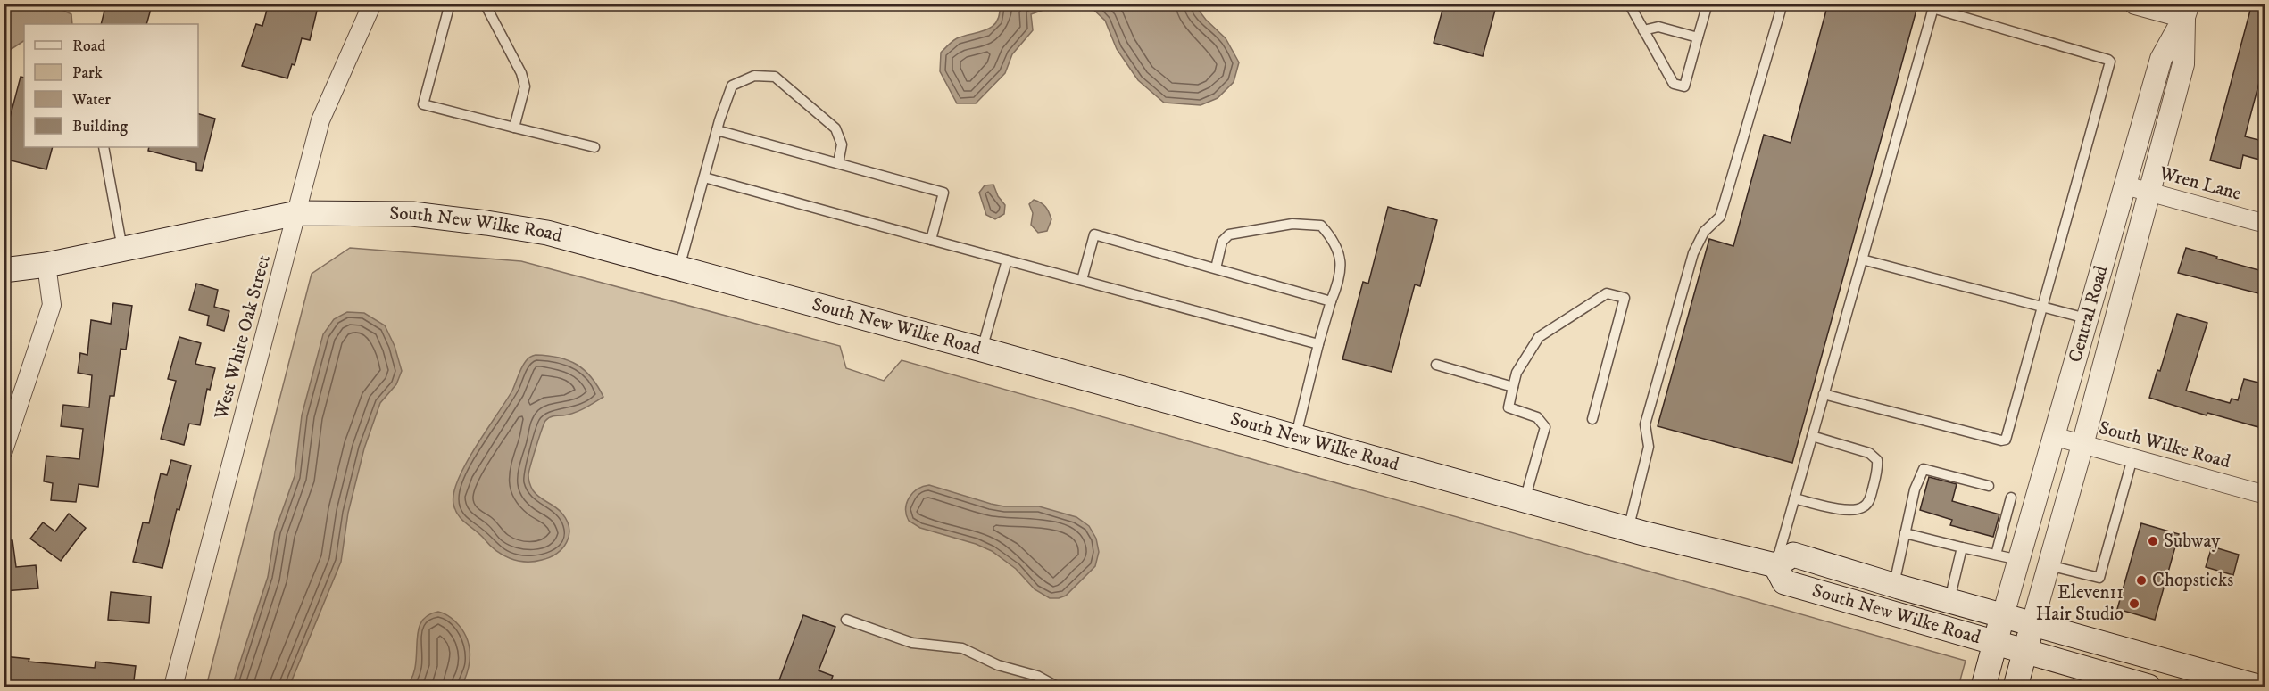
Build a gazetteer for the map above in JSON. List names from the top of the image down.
{
  "streets": {
    "main road": ["South New Wilke Road"],
    "street": [
      "Wren Lane",
      "Central Road",
      "West White Oak Street",
      "South Wilke Road"
    ]
  },
  "crossings": [
    ["Wren Lane", "Central Road"],
    ["South New Wilke Road", "Central Road"],
    ["South New Wilke Road", "West White Oak Street"],
    ["Central Road", "South Wilke Road"]
  ],
  "places": ["Subway", "Chopsticks", "Eleven11 Hair Studio"],
  "legend": [
    "Road",
    "Park",
    "Water",
    "Building"
  ]
}
